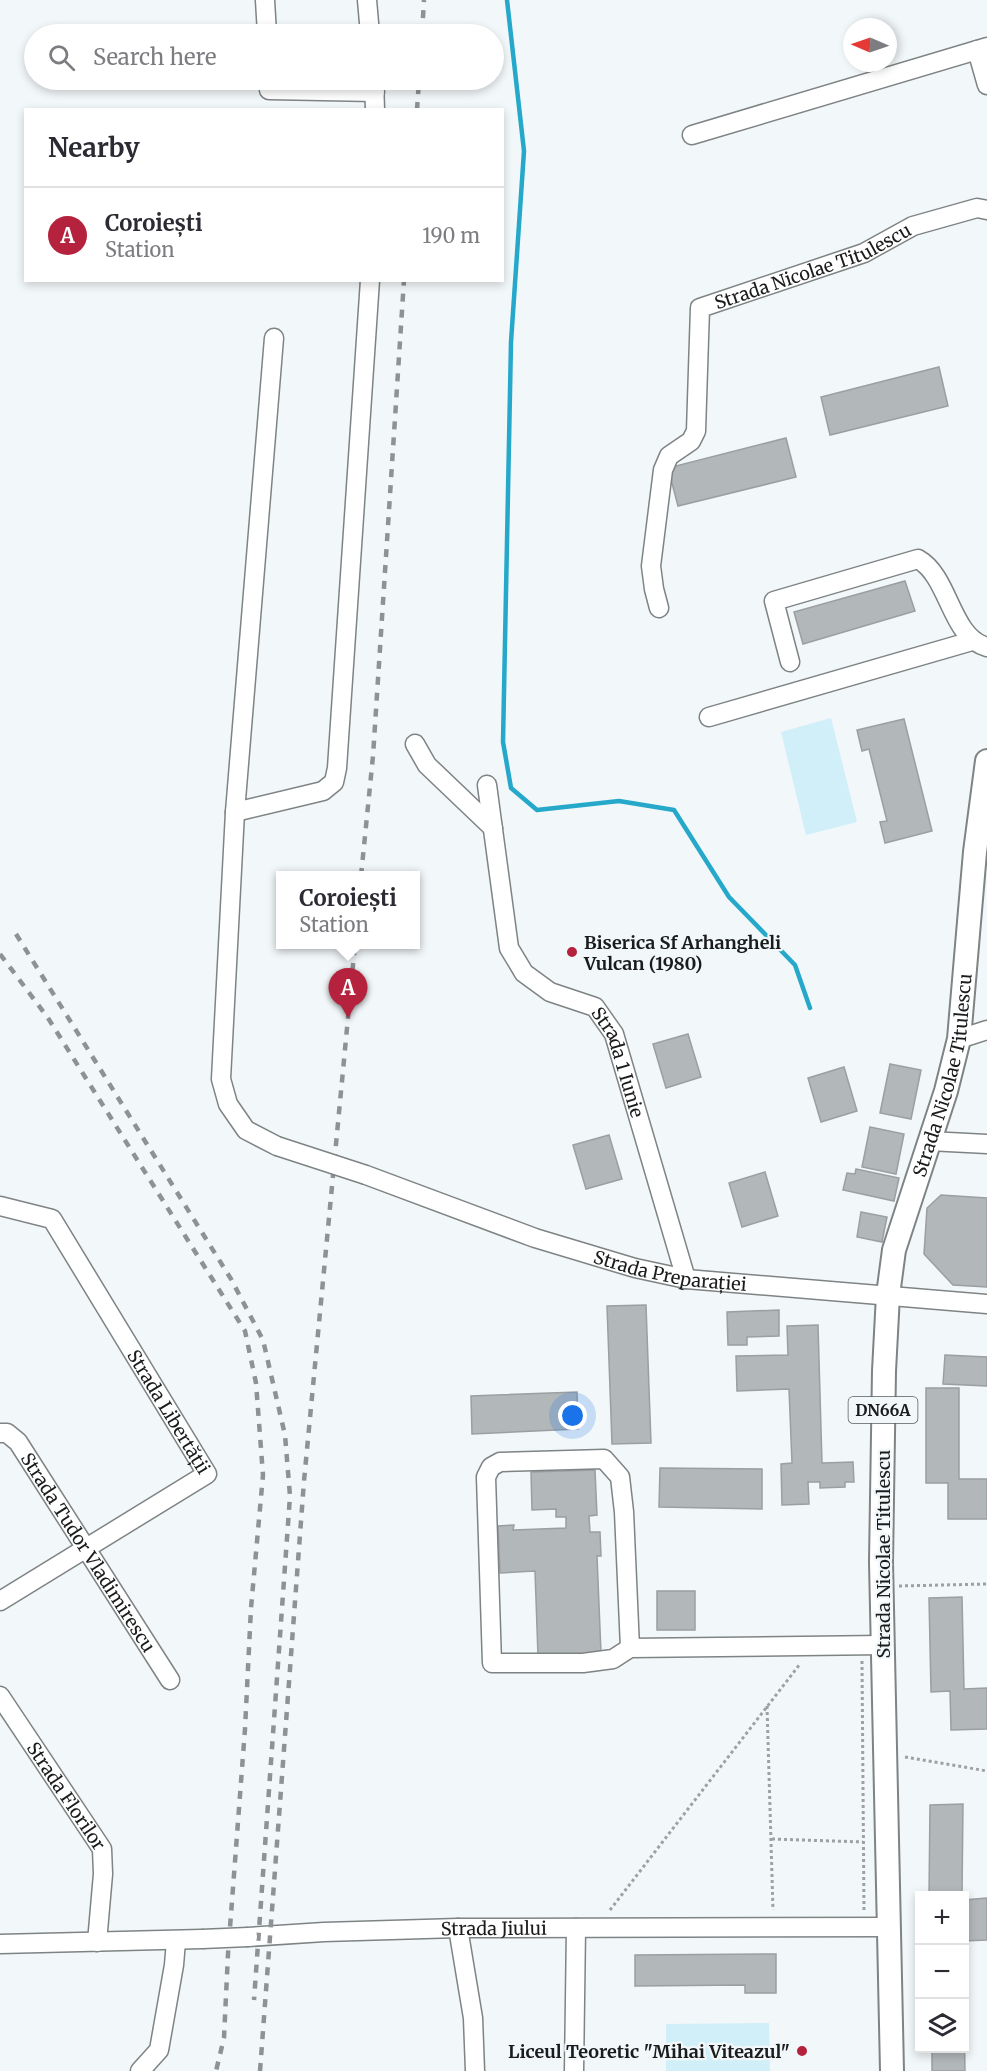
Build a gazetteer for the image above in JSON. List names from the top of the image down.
{
  "streets": {
    "main road": ["Strada Nicolae Titulescu", "DN66A"],
    "street": [
      "Strada 1 Iunie",
      "Strada Preparației",
      "Strada Libertății",
      "Strada Tudor Vladimirescu",
      "Strada Florilor",
      "Strada Jiului"
    ]
  },
  "crossings": [
    ["Strada Nicolae Titulescu", "Strada Preparației"],
    ["Strada Nicolae Titulescu", "Strada Jiului"],
    ["Strada 1 Iunie", "Strada Preparației"],
    ["Strada Libertății", "Strada Tudor Vladimirescu"],
    ["Strada Florilor", "Strada Jiului"]
  ],
  "places": ["Biserica Sf Arhangheli Vulcan (1980)", "Liceul Teoretic \"Mihai Viteazul\""],
  "north": "left",
  "page": {
    "search": "Search here",
    "heading": "Nearby",
    "list": [
      {
        "mark": "A",
        "name": "Coroiești",
        "note": "Station",
        "value": "190 m"
      }
    ],
    "popup": ["Coroiești", "Station"],
    "pins": "A",
    "map_buttons": ["+", "−"]
  }
}
